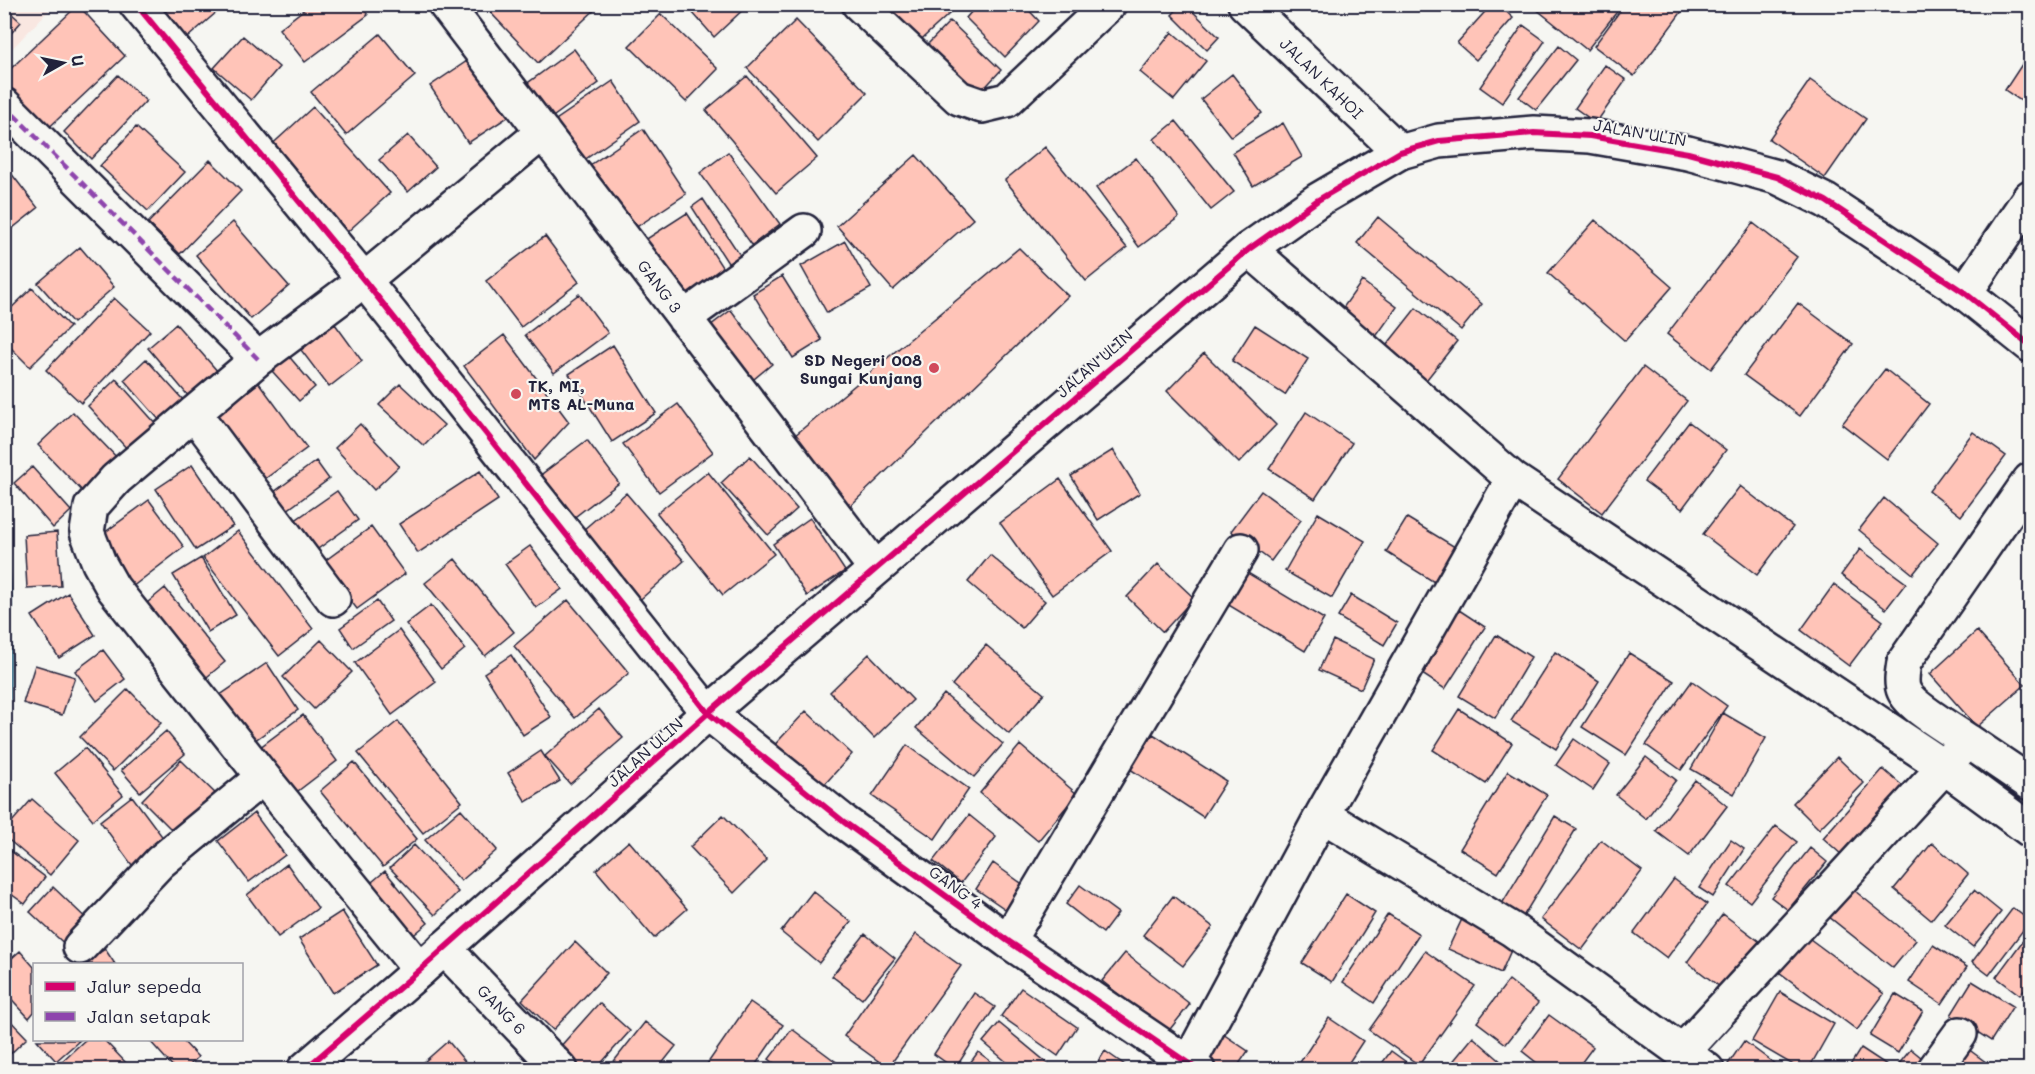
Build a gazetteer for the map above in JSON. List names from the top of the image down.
{
  "streets": {
    "street": [
      "JALAN KAHOI",
      "JALAN ULIN",
      "GANG 3",
      "GANG 4",
      "GANG 6"
    ]
  },
  "crossings": [
    ["JALAN KAHOI", "JALAN ULIN"],
    ["JALAN ULIN", "GANG 3"],
    ["JALAN ULIN", "GANG 4"],
    ["JALAN ULIN", "GANG 6"]
  ],
  "places": ["SD Negeri 008 Sungai Kunjang", "TK, MI, MTS AL-Muna"],
  "legend": ["Jalur sepeda", "Jalan setapak"],
  "north": "right"
}
